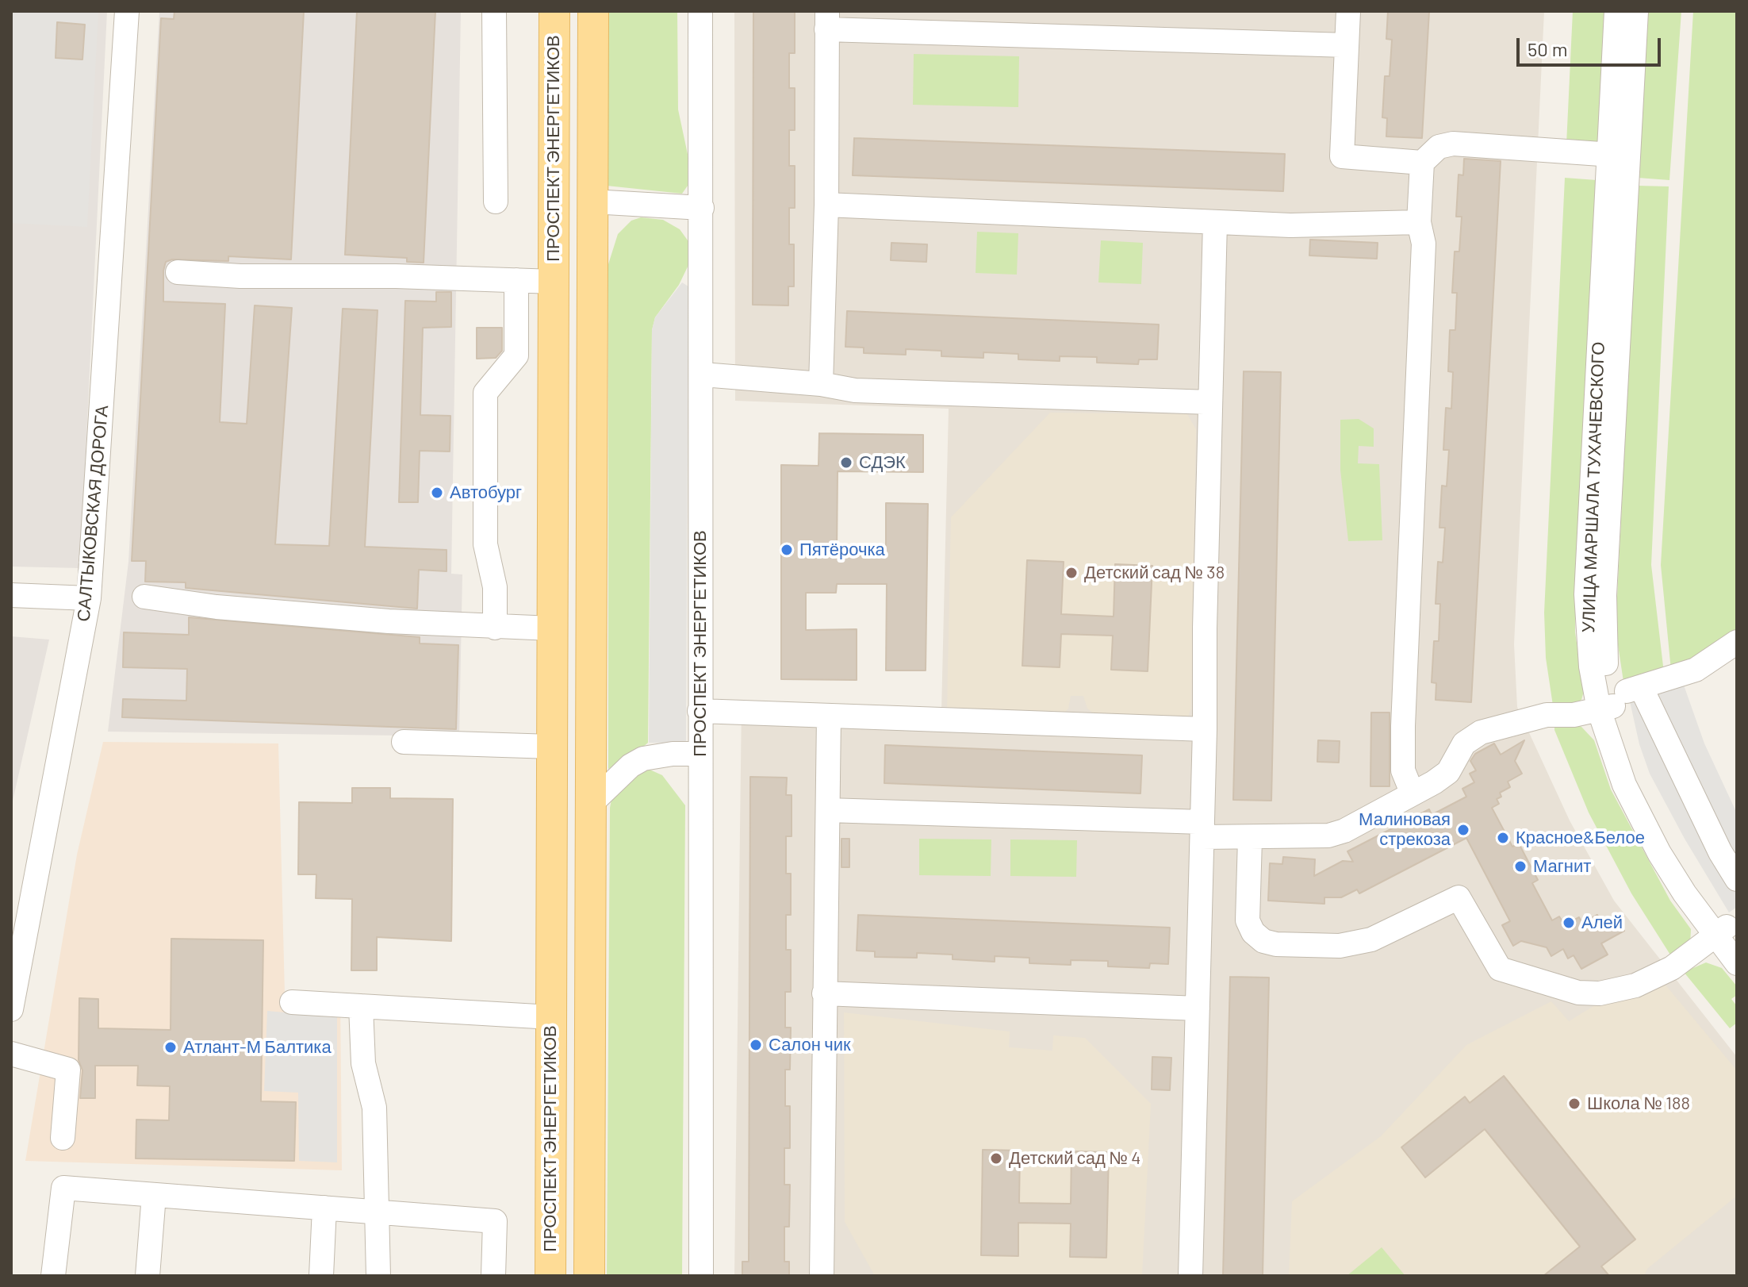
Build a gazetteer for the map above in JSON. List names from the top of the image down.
{
  "streets": {
    "main road": ["ПРОСПЕКТ ЭНЕРГЕТИКОВ"],
    "street": ["УЛИЦА МАРШАЛА ТУХАЧЕВСКОГО", "САЛТЫКОВСКАЯ ДОРОГА"]
  },
  "places": [
    "СДЭК",
    "Автобург",
    "Пятёрочка",
    "Детский сад № 38",
    "Малиновая стрекоза",
    "Красное&Белое",
    "Магнит",
    "Алей",
    "Салон чик",
    "Атлант-М Балтика",
    "Школа № 188",
    "Детский сад № 4"
  ],
  "scale_bar": "50 m"
}
